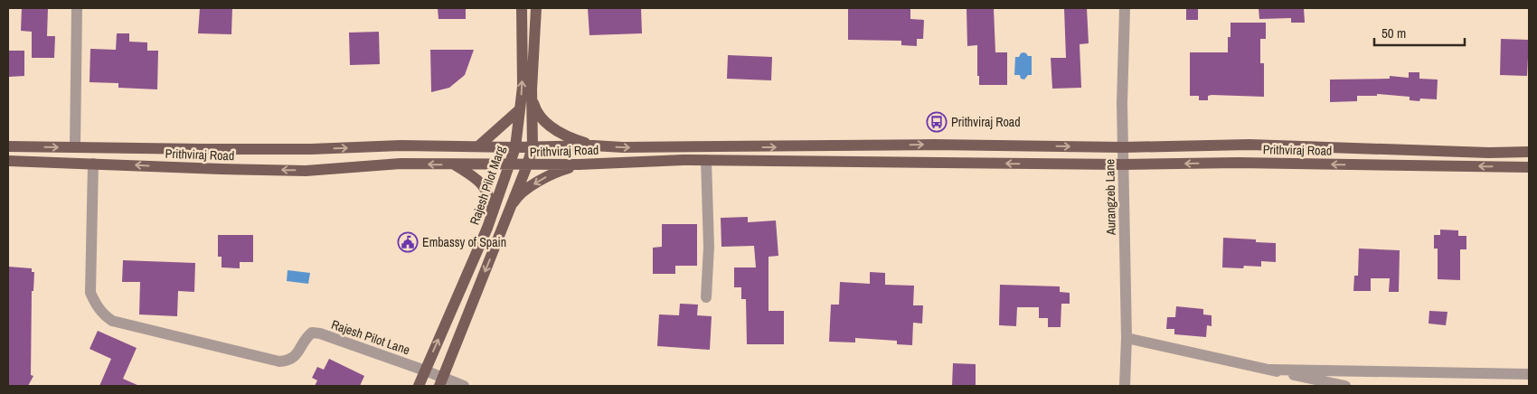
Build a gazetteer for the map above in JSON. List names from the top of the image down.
{
  "streets": {
    "main road": ["Prithviraj Road", "Rajesh Pilot Marg"],
    "street": ["Aurangzeb Lane", "Rajesh Pilot Lane"]
  },
  "crossings": [
    ["Prithviraj Road", "Rajesh Pilot Marg"],
    ["Prithviraj Road", "Aurangzeb Lane"],
    ["Prithviraj Road", "Rajesh Pilot Lane"],
    ["Rajesh Pilot Marg", "Rajesh Pilot Lane"]
  ],
  "places": {
    "bus stop": ["Prithviraj Road"],
    "public building": ["Embassy of Spain"]
  },
  "scale_bar": "50 m"
}
